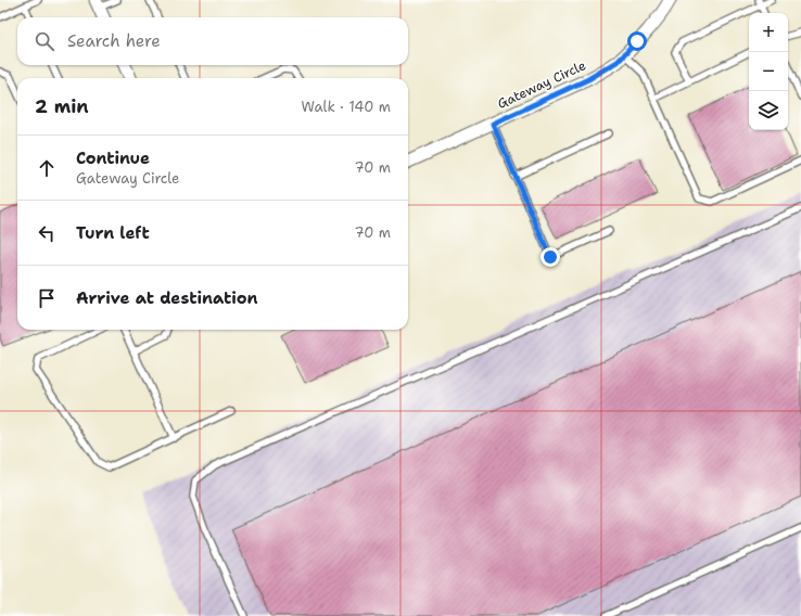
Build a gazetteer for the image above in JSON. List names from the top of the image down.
{
  "streets": {
    "street": ["Gateway Circle"]
  },
  "page": {
    "map_buttons": ["+", "−"],
    "search": "Search here",
    "heading": ["2 min", "Walk · 140 m"],
    "list": [
      ["Continue", "Gateway Circle", "70 m"],
      ["Turn left", "70 m"],
      "Arrive at destination"
    ]
  }
}
